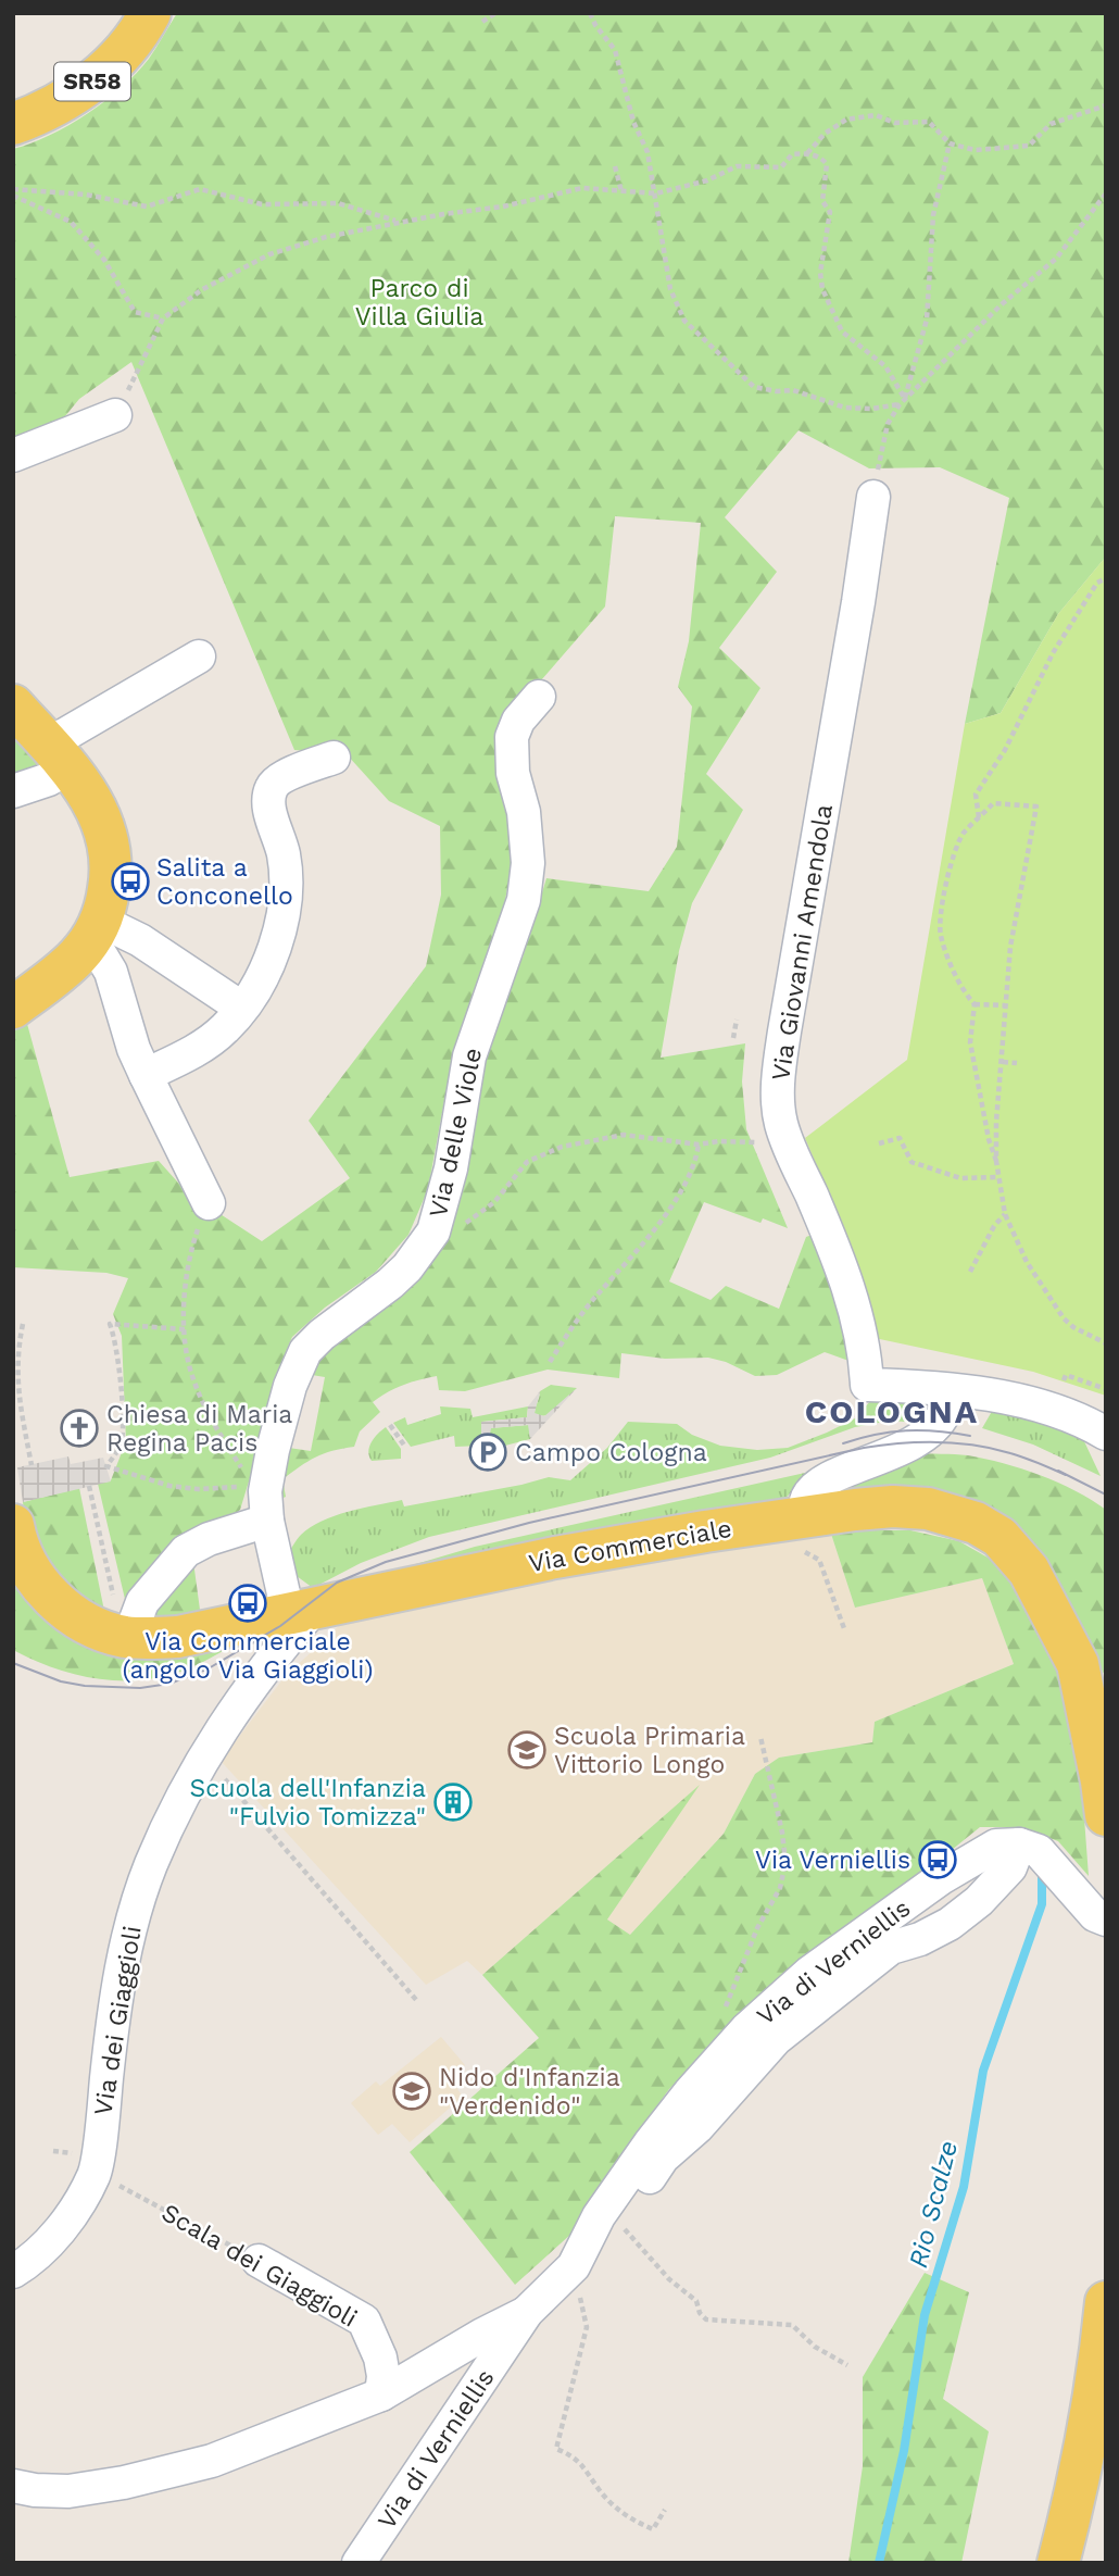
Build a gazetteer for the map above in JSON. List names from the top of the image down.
{
  "streets": {
    "main road": ["SR58", "Via Commerciale"],
    "street": [
      "Via Giovanni Amendola",
      "Via delle Viole",
      "Via di Verniellis",
      "Via dei Giaggioli",
      "Scala dei Giaggioli"
    ]
  },
  "crossings": [
    ["Via delle Viole", "Via Commerciale"],
    ["Via delle Viole", "Via dei Giaggioli"],
    ["Via Commerciale", "Via dei Giaggioli"]
  ],
  "districts": ["COLOGNA"],
  "water": ["Rio Scalze"],
  "parks": ["Parco di Villa Giulia"],
  "places": {
    "bus stop": ["Salita a Conconello", "Via Commerciale (angolo Via Giaggioli)", "Via Verniellis"],
    "church": ["Chiesa di Maria Regina Pacis"],
    "parking": ["Campo Cologna"],
    "school or university": ["Scuola Primaria Vittorio Longo", "Nido d'Infanzia \"Verdenido\""],
    "building": ["Scuola dell'Infanzia \"Fulvio Tomizza\""]
  }
}
